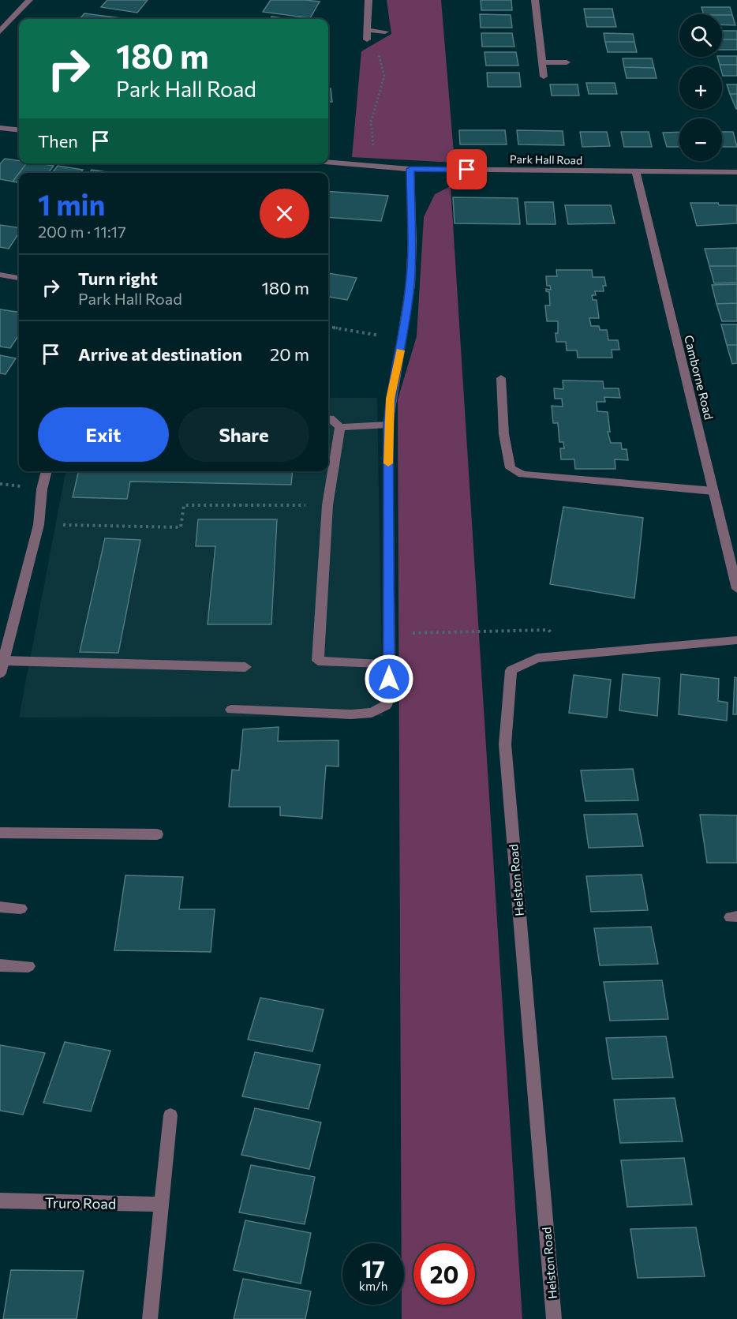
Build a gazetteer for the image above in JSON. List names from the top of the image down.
{
  "streets": {
    "street": [
      "Park Hall Road",
      "Camborne Road",
      "Helston Road",
      "Truro Road"
    ]
  },
  "crossings": [
    ["Park Hall Road", "Camborne Road"]
  ],
  "page": {
    "map_buttons": ["+", "−"],
    "turn": ["180 m", "Park Hall Road"],
    "then": "Then",
    "heading": ["1 min", "200 m · 11:17"],
    "list": [
      {
        "name": "Turn right",
        "note": "Park Hall Road",
        "value": "180 m"
      },
      {
        "name": "Arrive at destination",
        "value": "20 m"
      }
    ],
    "buttons": ["Exit", "Share"],
    "speed": "17 km/h",
    "limit": "20"
  }
}
